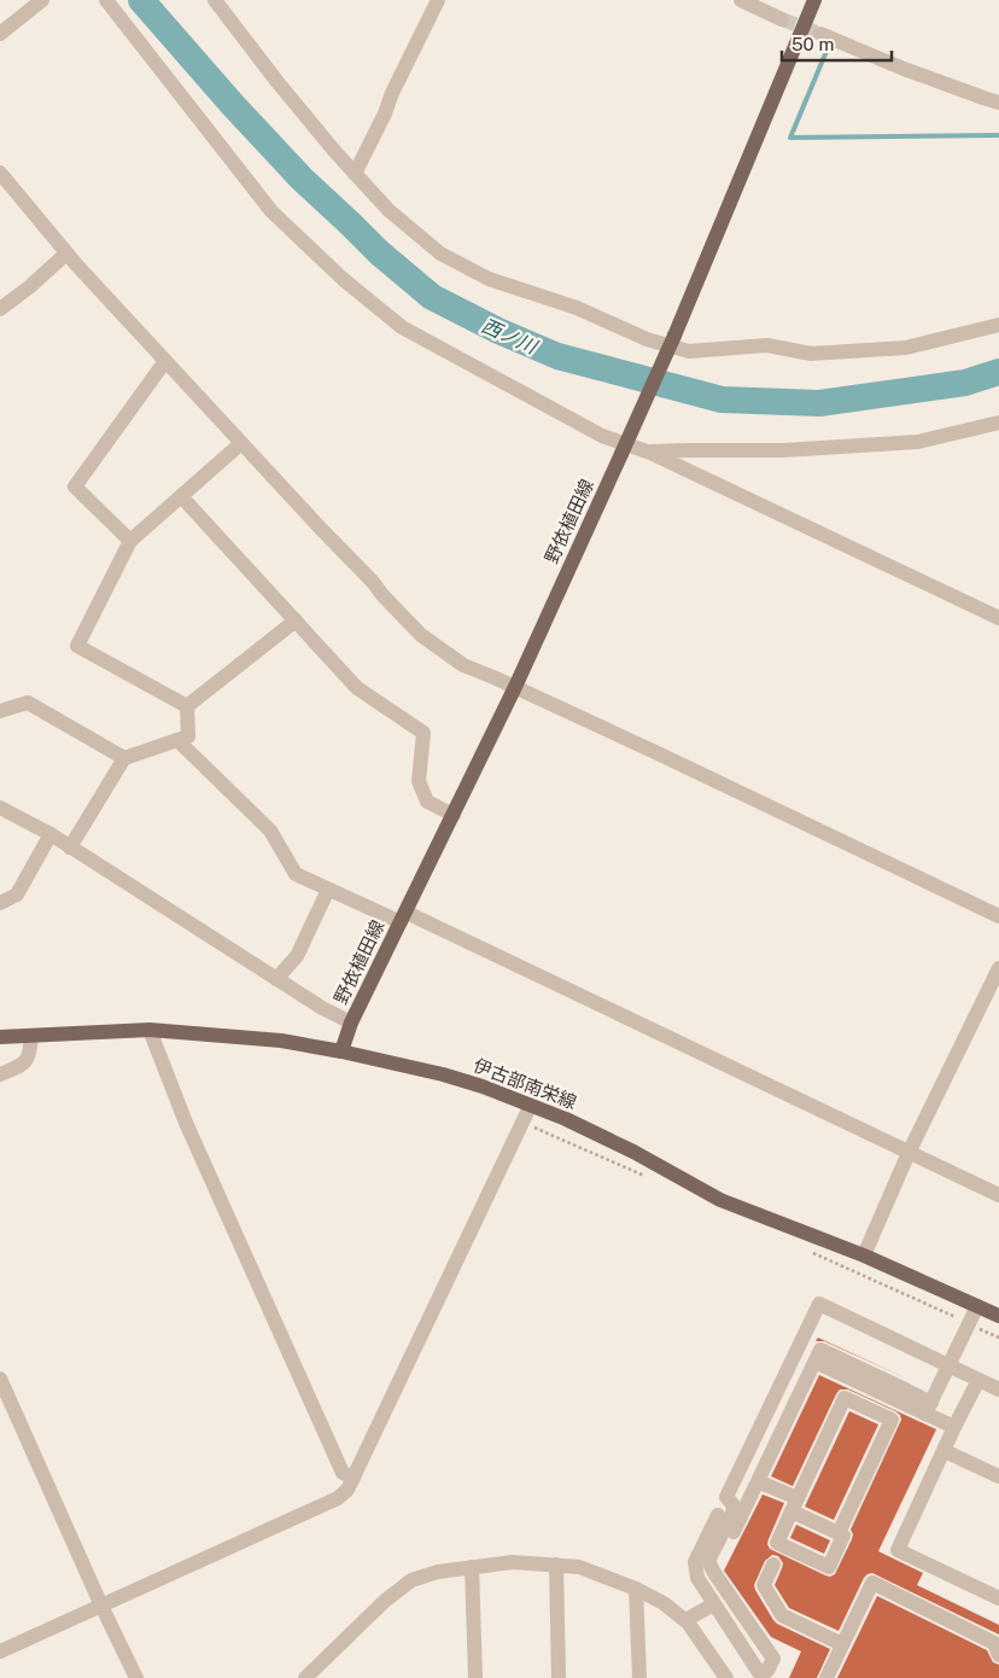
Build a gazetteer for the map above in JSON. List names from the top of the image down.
{
  "streets": {
    "main road": ["野依植田線", "伊古部南栄線"]
  },
  "crossings": [
    ["野依植田線", "伊古部南栄線"]
  ],
  "water": ["西ノ川"],
  "scale_bar": "50 m"
}
